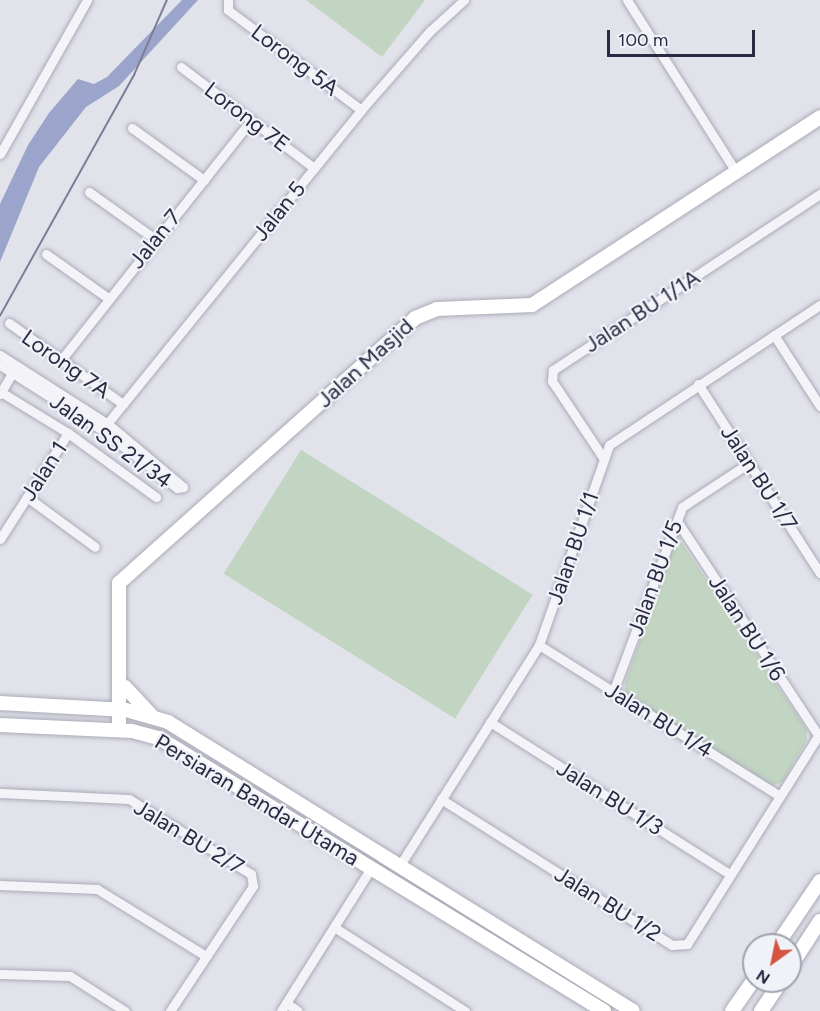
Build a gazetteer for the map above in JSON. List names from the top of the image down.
{
  "streets": {
    "main road": ["Jalan Masjid", "Persiaran Bandar Utama"],
    "street": [
      "Lorong 5A",
      "Lorong 7E",
      "Jalan 5",
      "Jalan 7",
      "Jalan BU 1/1A",
      "Lorong 7A",
      "Jalan SS 21/34",
      "Jalan 1",
      "Jalan BU 1/7",
      "Jalan BU 1/1",
      "Jalan BU 1/5",
      "Jalan BU 1/6",
      "Jalan BU 1/4",
      "Jalan BU 1/3",
      "Jalan BU 2/7",
      "Jalan BU 1/2"
    ]
  },
  "crossings": [
    ["Lorong 5A", "Jalan 5"],
    ["Lorong 7E", "Jalan 5"],
    ["Lorong 7E", "Jalan 7"],
    ["Jalan 5", "Lorong 7A"],
    ["Jalan 5", "Jalan SS 21/34"],
    ["Jalan 7", "Lorong 7A"],
    ["Jalan BU 1/1A", "Jalan BU 1/1"],
    ["Jalan Masjid", "Persiaran Bandar Utama"],
    ["Jalan BU 1/7", "Jalan BU 1/1"],
    ["Jalan BU 1/7", "Jalan BU 1/5"],
    ["Jalan BU 1/1", "Jalan BU 1/4"],
    ["Jalan BU 1/1", "Jalan BU 1/3"],
    ["Jalan BU 1/1", "Persiaran Bandar Utama"],
    ["Jalan BU 1/1", "Jalan BU 1/2"],
    ["Jalan BU 1/5", "Jalan BU 1/6"],
    ["Jalan BU 1/5", "Jalan BU 1/4"],
    ["Jalan BU 1/6", "Jalan BU 1/2"],
    ["Jalan BU 1/4", "Jalan BU 1/2"],
    ["Jalan BU 1/3", "Jalan BU 1/2"]
  ],
  "scale_bar": "100 m",
  "north": "bottom left"
}
